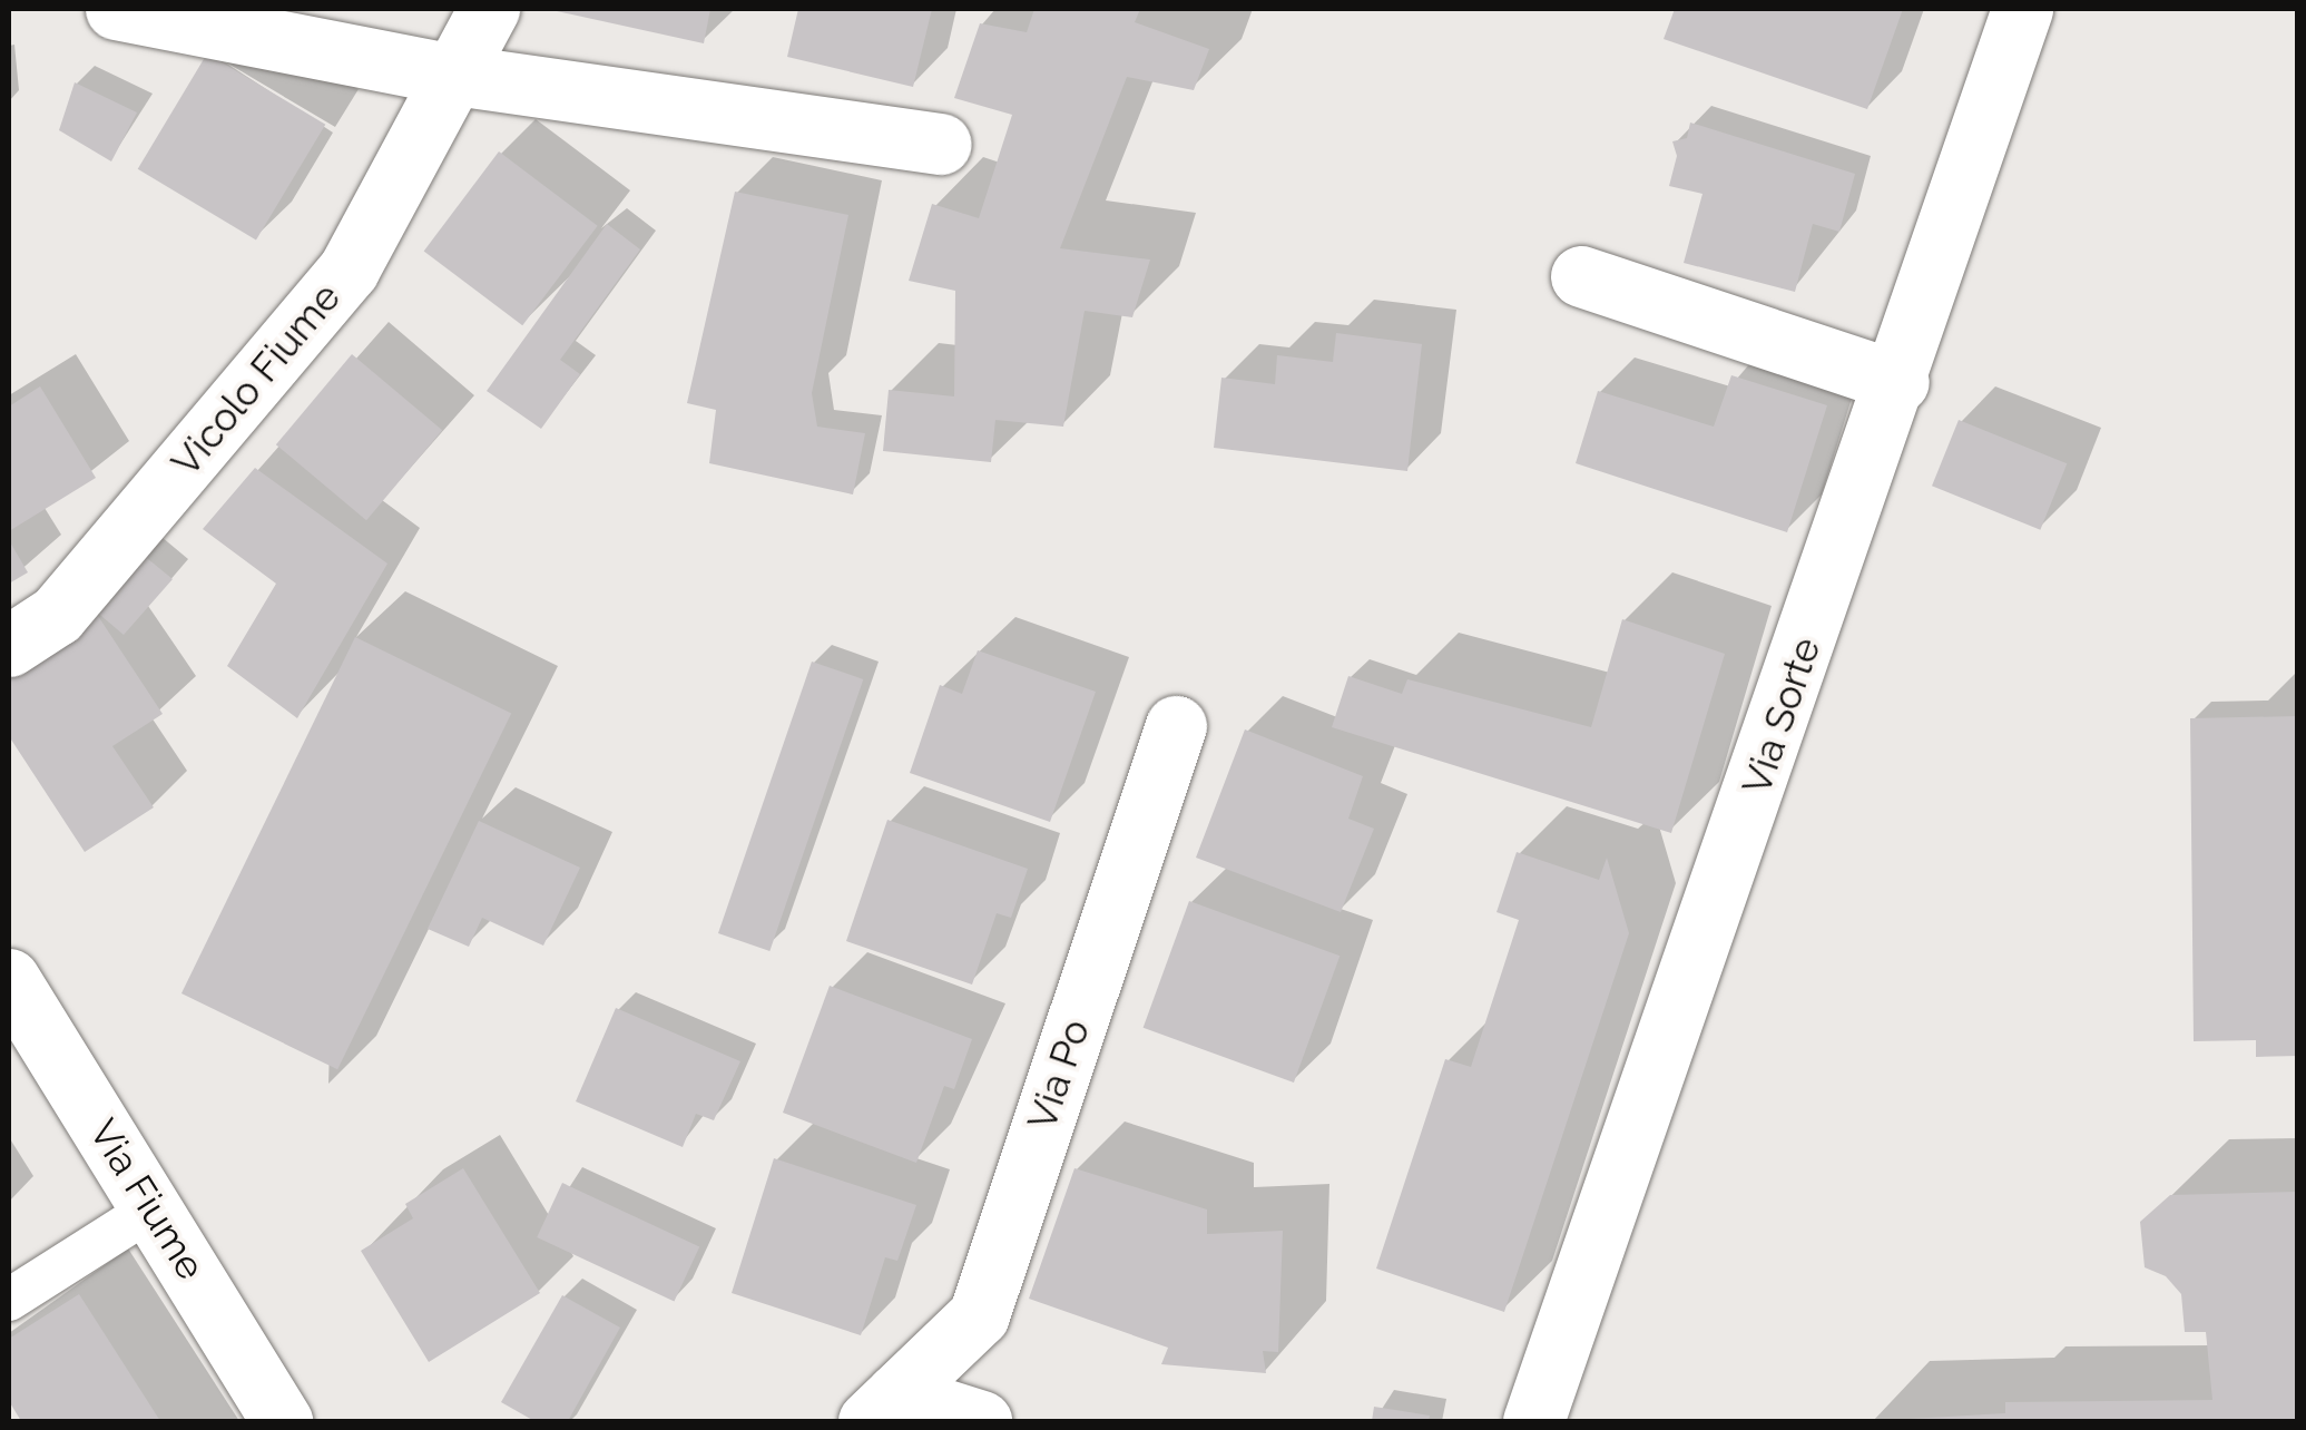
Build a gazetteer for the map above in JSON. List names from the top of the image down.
{
  "streets": {
    "street": [
      "Vicolo Fiume",
      "Via Sorte",
      "Via Po",
      "Via Fiume"
    ]
  }
}
